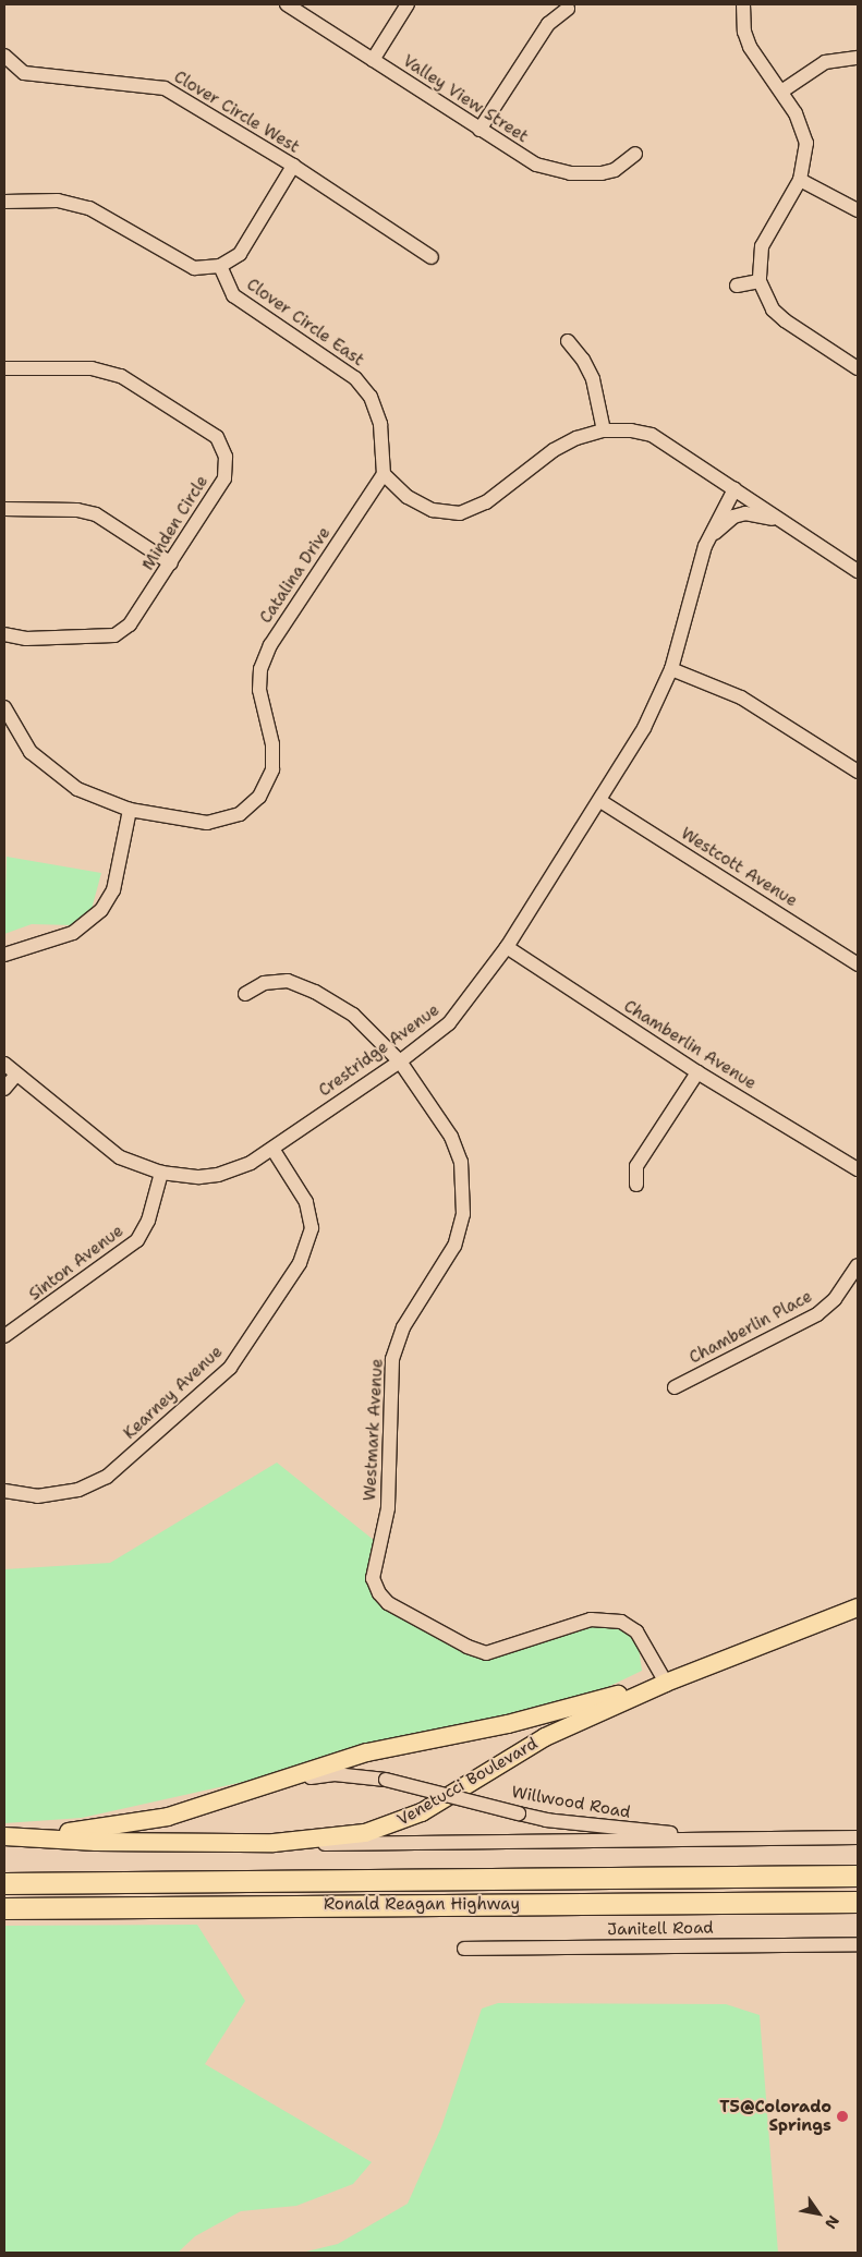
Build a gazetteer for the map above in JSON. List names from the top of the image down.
{
  "streets": {
    "highway": ["Ronald Reagan Highway"],
    "main road": ["Venetucci Boulevard"],
    "street": [
      "Valley View Street",
      "Clover Circle West",
      "Clover Circle East",
      "Minden Circle",
      "Catalina Drive",
      "Westcott Avenue",
      "Chamberlin Avenue",
      "Crestridge Avenue",
      "Sinton Avenue",
      "Chamberlin Place",
      "Kearney Avenue",
      "Westmark Avenue",
      "Willwood Road",
      "Janitell Road"
    ]
  },
  "crossings": [
    ["Clover Circle East", "Catalina Drive"],
    ["Westcott Avenue", "Crestridge Avenue"],
    ["Chamberlin Avenue", "Crestridge Avenue"],
    ["Crestridge Avenue", "Sinton Avenue"],
    ["Crestridge Avenue", "Kearney Avenue"],
    ["Crestridge Avenue", "Westmark Avenue"],
    ["Westmark Avenue", "Venetucci Boulevard"],
    ["Venetucci Boulevard", "Willwood Road"]
  ],
  "places": ["T5@Colorado Springs"],
  "north": "bottom right"
}
